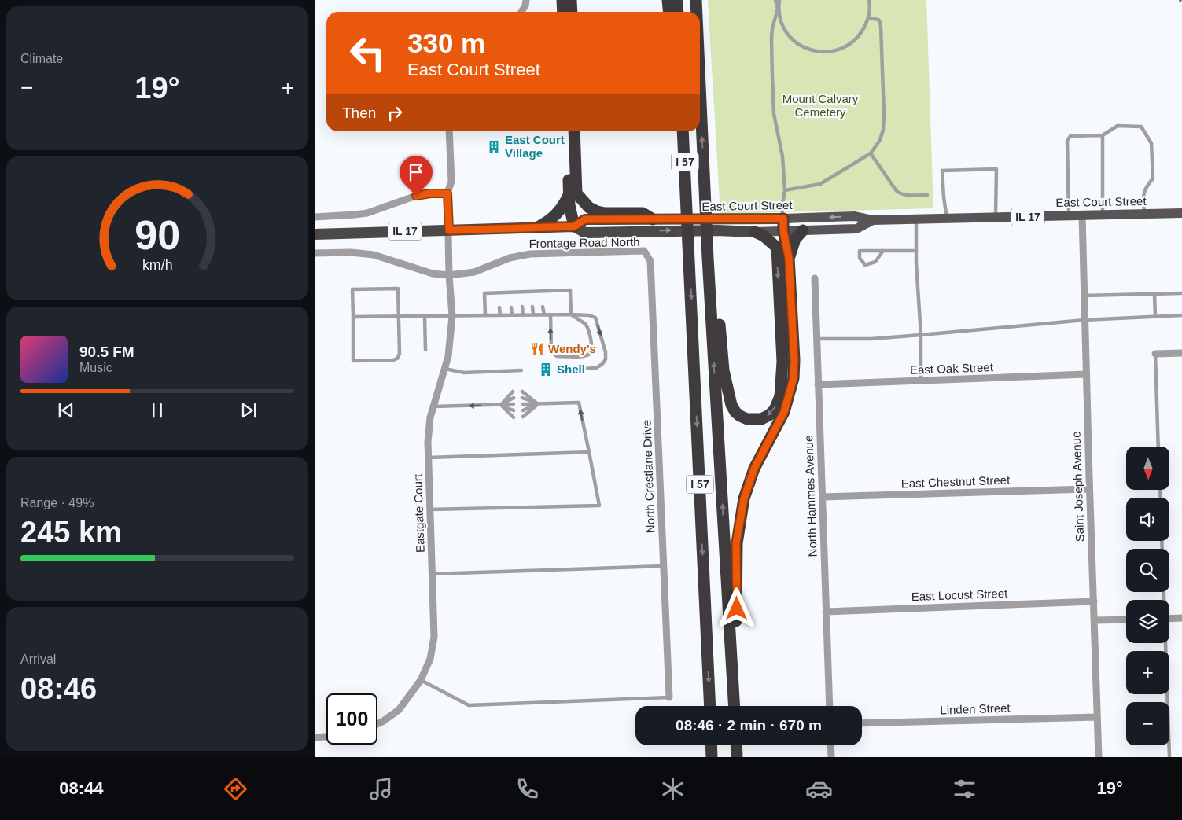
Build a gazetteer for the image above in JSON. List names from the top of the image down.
{
  "streets": {
    "highway": ["I 57", "East Court Street", "IL 17"],
    "street": [
      "Frontage Road North",
      "East Oak Street",
      "North Crestlane Drive",
      "East Chestnut Street",
      "Saint Joseph Avenue",
      "North Hammes Avenue",
      "Eastgate Court",
      "East Locust Street",
      "Linden Street"
    ]
  },
  "crossings": [
    ["East Court Street", "IL 17"],
    ["East Court Street", "Saint Joseph Avenue"],
    ["East Court Street", "Eastgate Court"],
    ["Frontage Road North", "North Crestlane Drive"],
    ["Frontage Road North", "Eastgate Court"],
    ["East Oak Street", "Saint Joseph Avenue"],
    ["East Oak Street", "North Hammes Avenue"],
    ["East Chestnut Street", "Saint Joseph Avenue"],
    ["East Chestnut Street", "North Hammes Avenue"],
    ["Saint Joseph Avenue", "East Locust Street"],
    ["Saint Joseph Avenue", "Linden Street"],
    ["North Hammes Avenue", "East Locust Street"]
  ],
  "parks": ["Mount Calvary Cemetery"],
  "places": {
    "building": ["East Court Village", "Shell"],
    "restaurant": ["Wendy's"]
  },
  "north": "bottom",
  "page": {
    "tile": [
      "Climate",
      ["Range · 49%", "245 km"],
      ["Arrival", "08:46"]
    ],
    "turn": ["330 m", "East Court Street"],
    "heat": ["−", "19°", "+"],
    "then": "Then",
    "song": ["90.5 FM", "Music"],
    "map_buttons": ["+", "−"],
    "limit": "100",
    "trip": "08:46 · 2 min · 670 m",
    "tabs": ["08:44", "19°"],
    "gauge": ["90", "km/h"]
  }
}
